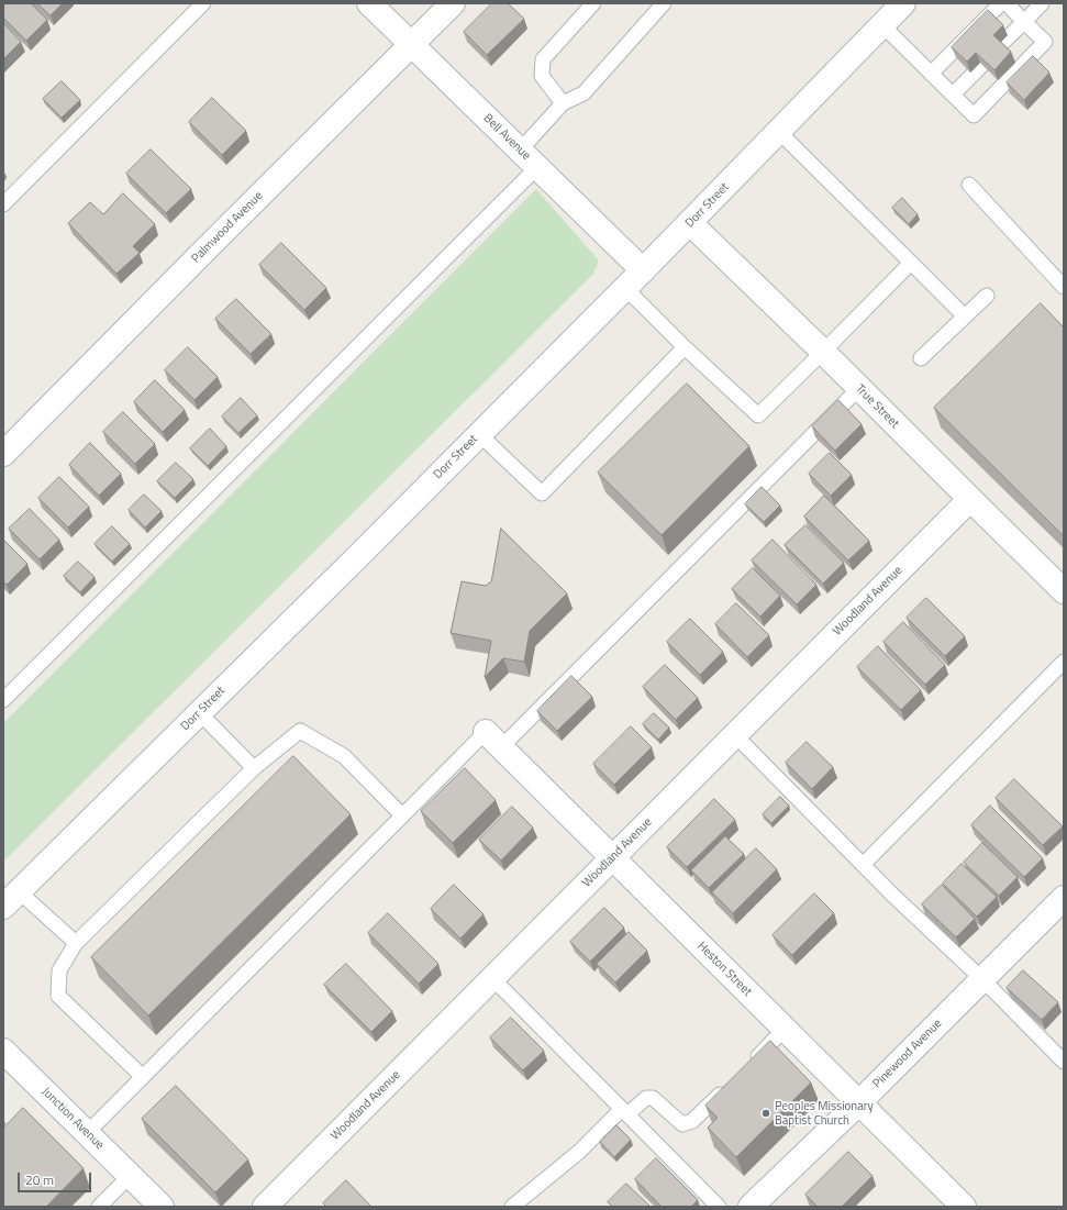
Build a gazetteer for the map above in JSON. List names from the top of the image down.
{
  "streets": {
    "street": [
      "Bell Avenue",
      "Dorr Street",
      "Palmwood Avenue",
      "True Street",
      "Woodland Avenue",
      "Heston Street",
      "Pinewood Avenue",
      "Junction Avenue"
    ]
  },
  "crossings": [
    ["Bell Avenue", "Dorr Street"],
    ["Bell Avenue", "Palmwood Avenue"],
    ["Dorr Street", "True Street"],
    ["True Street", "Woodland Avenue"],
    ["Woodland Avenue", "Heston Street"],
    ["Heston Street", "Pinewood Avenue"]
  ],
  "places": ["Peoples Missionary Baptist Church"],
  "scale_bar": "20 m"
}
